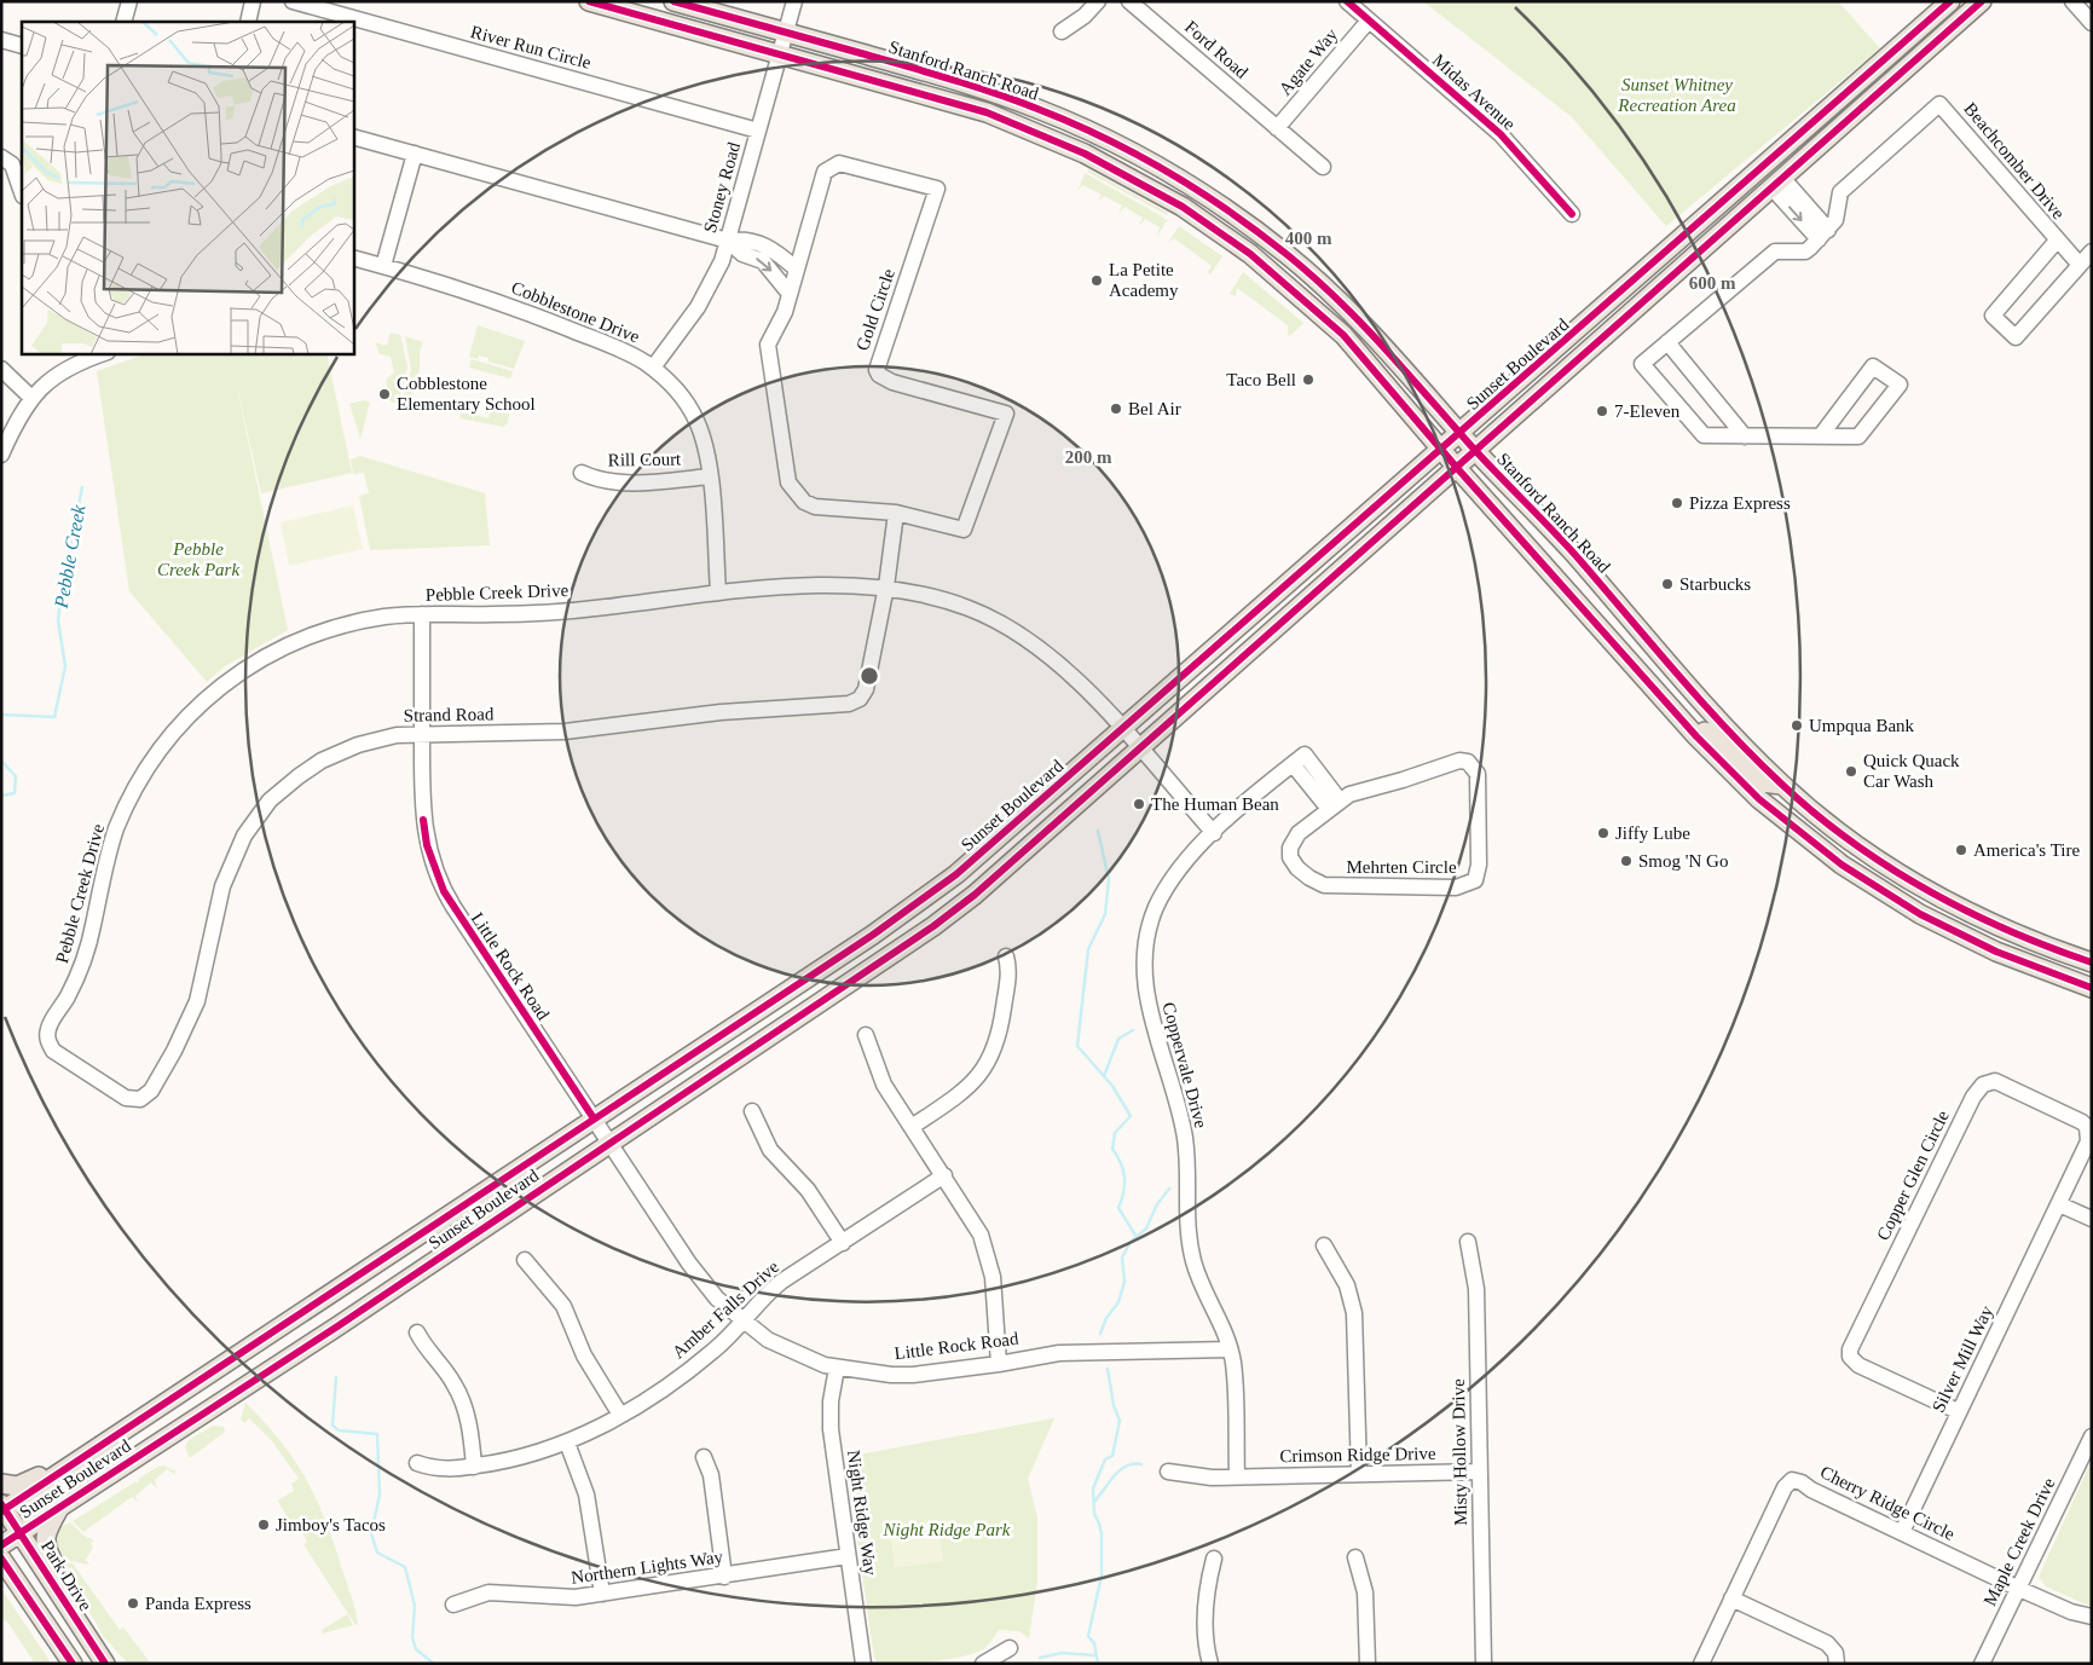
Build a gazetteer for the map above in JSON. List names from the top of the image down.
{
  "streets": {
    "main road": ["Stanford Ranch Road", "Sunset Boulevard", "Park Drive"],
    "street": [
      "River Run Circle",
      "Ford Road",
      "Agate Way",
      "Midas Avenue",
      "Beachcomber Drive",
      "Stoney Road",
      "Gold Circle",
      "Cobblestone Drive",
      "Rill Court",
      "Pebble Creek Drive",
      "Strand Road",
      "Mehrten Circle",
      "Little Rock Road",
      "Coppervale Drive",
      "Copper Glen Circle",
      "Amber Falls Drive",
      "Silver Mill Way",
      "Misty Hollow Drive",
      "Crimson Ridge Drive",
      "Cherry Ridge Circle",
      "Night Ridge Way",
      "Maple Creek Drive",
      "Northern Lights Way"
    ]
  },
  "crossings": [
    ["River Run Circle", "Stoney Road"],
    ["Ford Road", "Agate Way"],
    ["Agate Way", "Midas Avenue"],
    ["Stanford Ranch Road", "Stoney Road"],
    ["Stanford Ranch Road", "Sunset Boulevard"],
    ["Stoney Road", "Cobblestone Drive"],
    ["Cobblestone Drive", "Rill Court"],
    ["Cobblestone Drive", "Pebble Creek Drive"],
    ["Sunset Boulevard", "Pebble Creek Drive"],
    ["Sunset Boulevard", "Little Rock Road"],
    ["Sunset Boulevard", "Park Drive"],
    ["Pebble Creek Drive", "Strand Road"],
    ["Pebble Creek Drive", "Little Rock Road"],
    ["Pebble Creek Drive", "Coppervale Drive"],
    ["Strand Road", "Little Rock Road"],
    ["Mehrten Circle", "Coppervale Drive"],
    ["Little Rock Road", "Coppervale Drive"],
    ["Little Rock Road", "Amber Falls Drive"],
    ["Little Rock Road", "Night Ridge Way"],
    ["Coppervale Drive", "Crimson Ridge Drive"],
    ["Copper Glen Circle", "Silver Mill Way"],
    ["Silver Mill Way", "Cherry Ridge Circle"],
    ["Misty Hollow Drive", "Crimson Ridge Drive"],
    ["Cherry Ridge Circle", "Maple Creek Drive"],
    ["Night Ridge Way", "Northern Lights Way"]
  ],
  "water": ["Pebble Creek"],
  "parks": ["Sunset Whitney Recreation Area", "Pebble Creek Park", "Night Ridge Park"],
  "places": [
    "La Petite Academy",
    "Taco Bell",
    "Cobblestone Elementary School",
    "Bel Air",
    "7-Eleven",
    "Pizza Express",
    "Starbucks",
    "Umpqua Bank",
    "Quick Quack Car Wash",
    "The Human Bean",
    "Jiffy Lube",
    "America's Tire",
    "Smog 'N Go",
    "Jimboy's Tacos",
    "Panda Express"
  ],
  "rings": ["400 m", "600 m", "200 m"]
}
